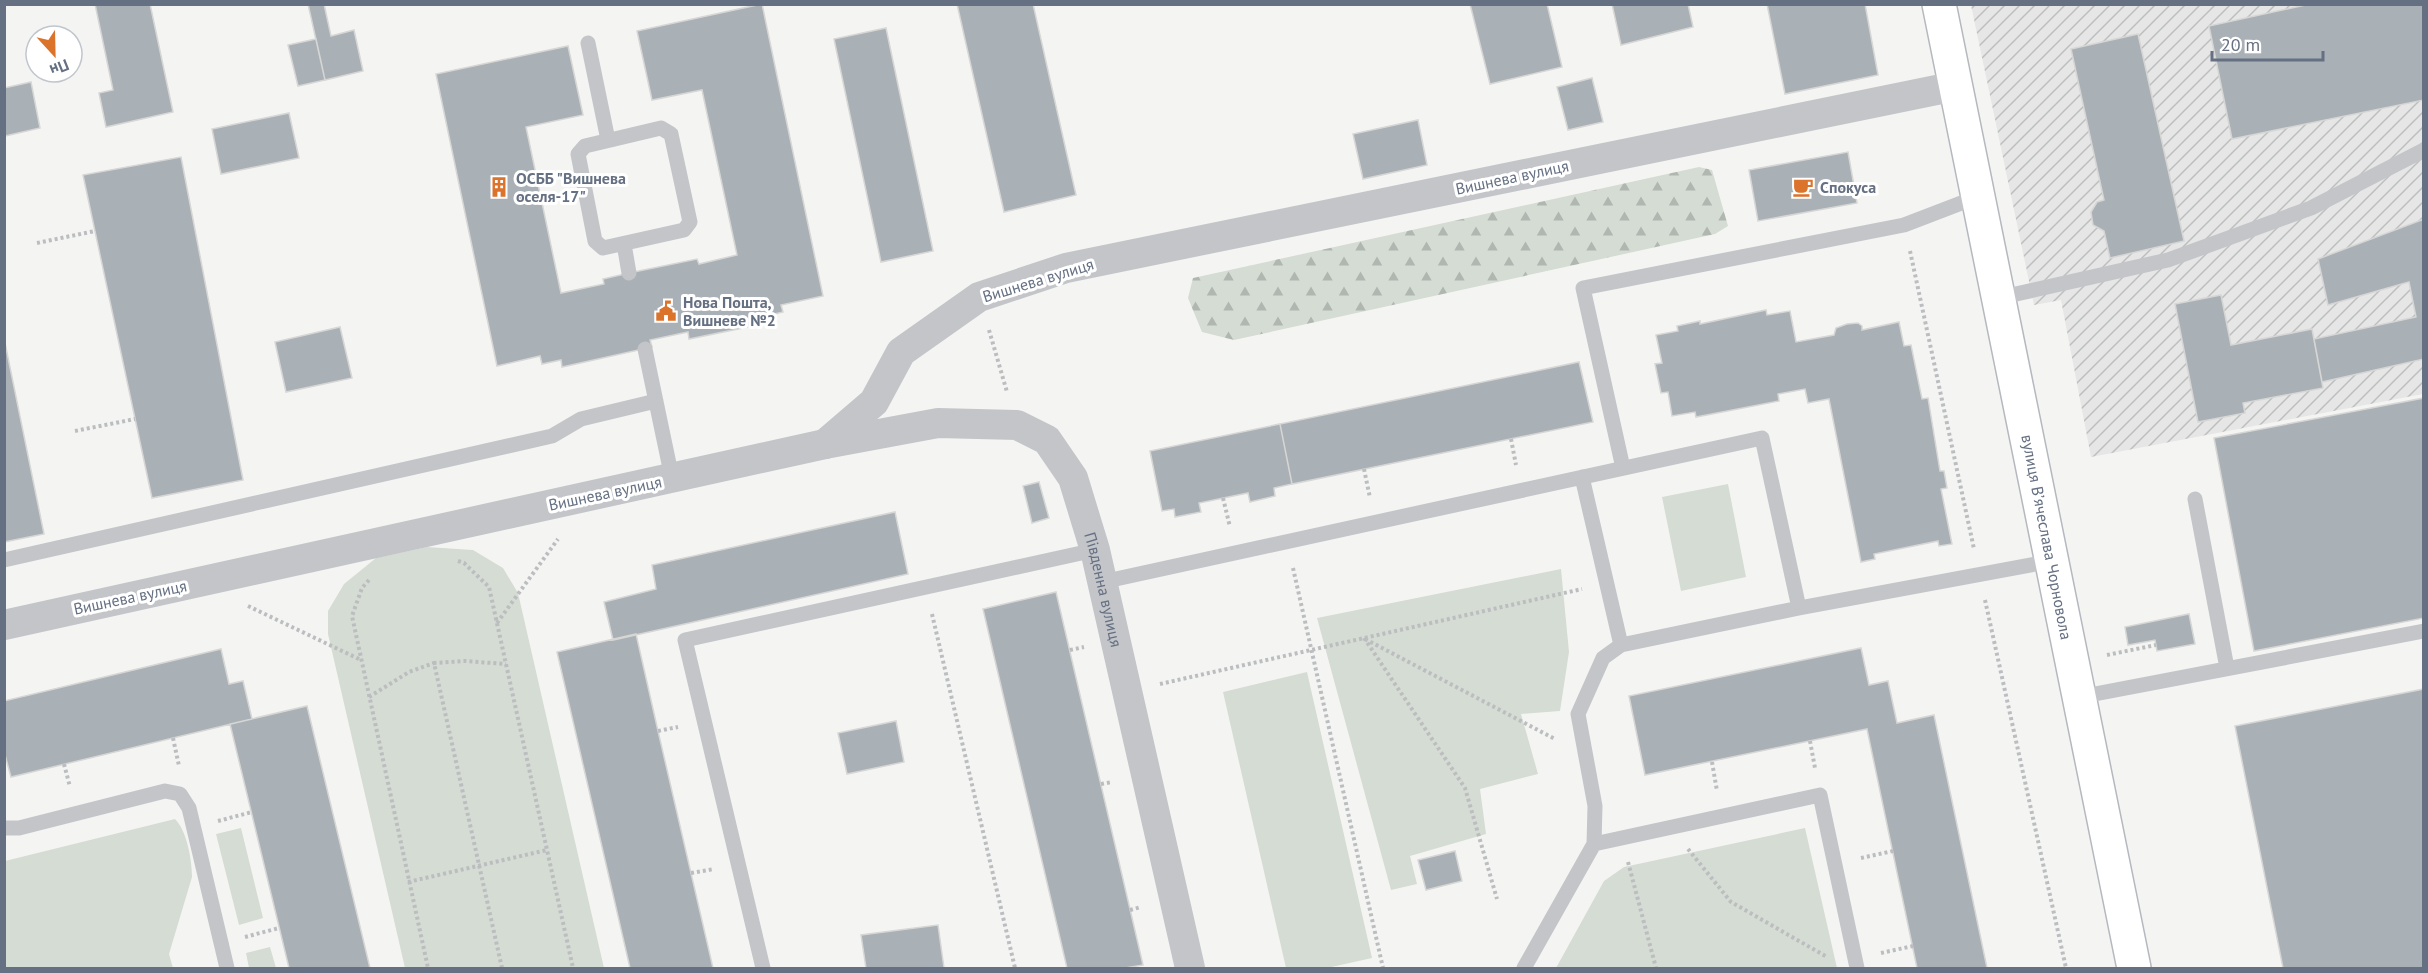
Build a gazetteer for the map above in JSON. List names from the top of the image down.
{
  "streets": {
    "street": ["Вишнева вулиця", "вулиця Вʼячеслава Чорновола", "Південна вулиця"]
  },
  "crossings": [
    ["Вишнева вулиця", "вулиця Вʼячеслава Чорновола"],
    ["Вишнева вулиця", "Південна вулиця"]
  ],
  "places": {
    "building": ["ОСББ \"Вишнева оселя-17\""],
    "cafe": ["Спокуса"],
    "public building": ["Нова Пошта, Вишневе №2"]
  },
  "scale_bar": "20 m",
  "north": "bottom"
}
